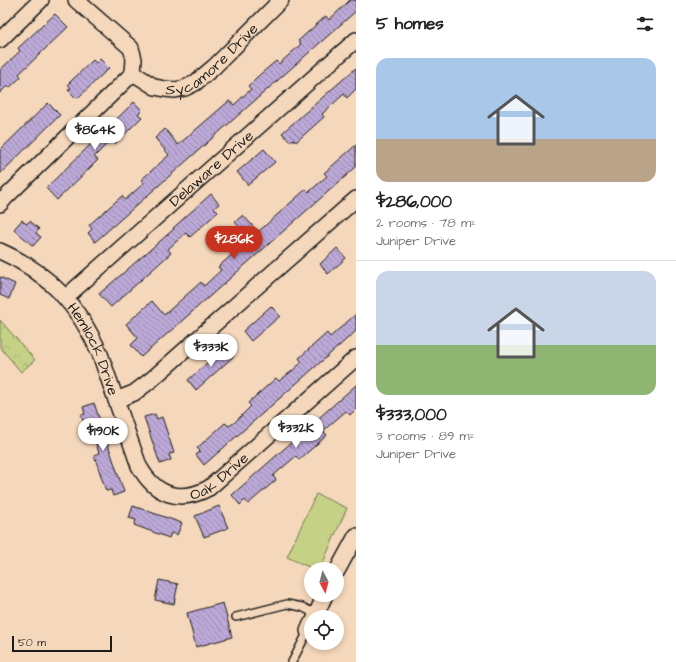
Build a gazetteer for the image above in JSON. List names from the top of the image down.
{
  "streets": {
    "street": [
      "Sycamore Drive",
      "Delaware Drive",
      "Hemlock Drive",
      "Oak Drive"
    ]
  },
  "crossings": [
    ["Delaware Drive", "Hemlock Drive"],
    ["Hemlock Drive", "Oak Drive"]
  ],
  "scale_bar": "50 m",
  "north": "bottom",
  "page": {
    "heading": "5 homes",
    "list": [
      {
        "name": "$286,000",
        "note": "2 rooms · 78 m² · Juniper Drive"
      },
      {
        "name": "$333,000",
        "note": "3 rooms · 89 m² · Juniper Drive"
      }
    ],
    "price": [
      "$864K",
      "$286K",
      "$333K",
      "$332K",
      "$190K"
    ],
    "scale": "50 m"
  }
}
